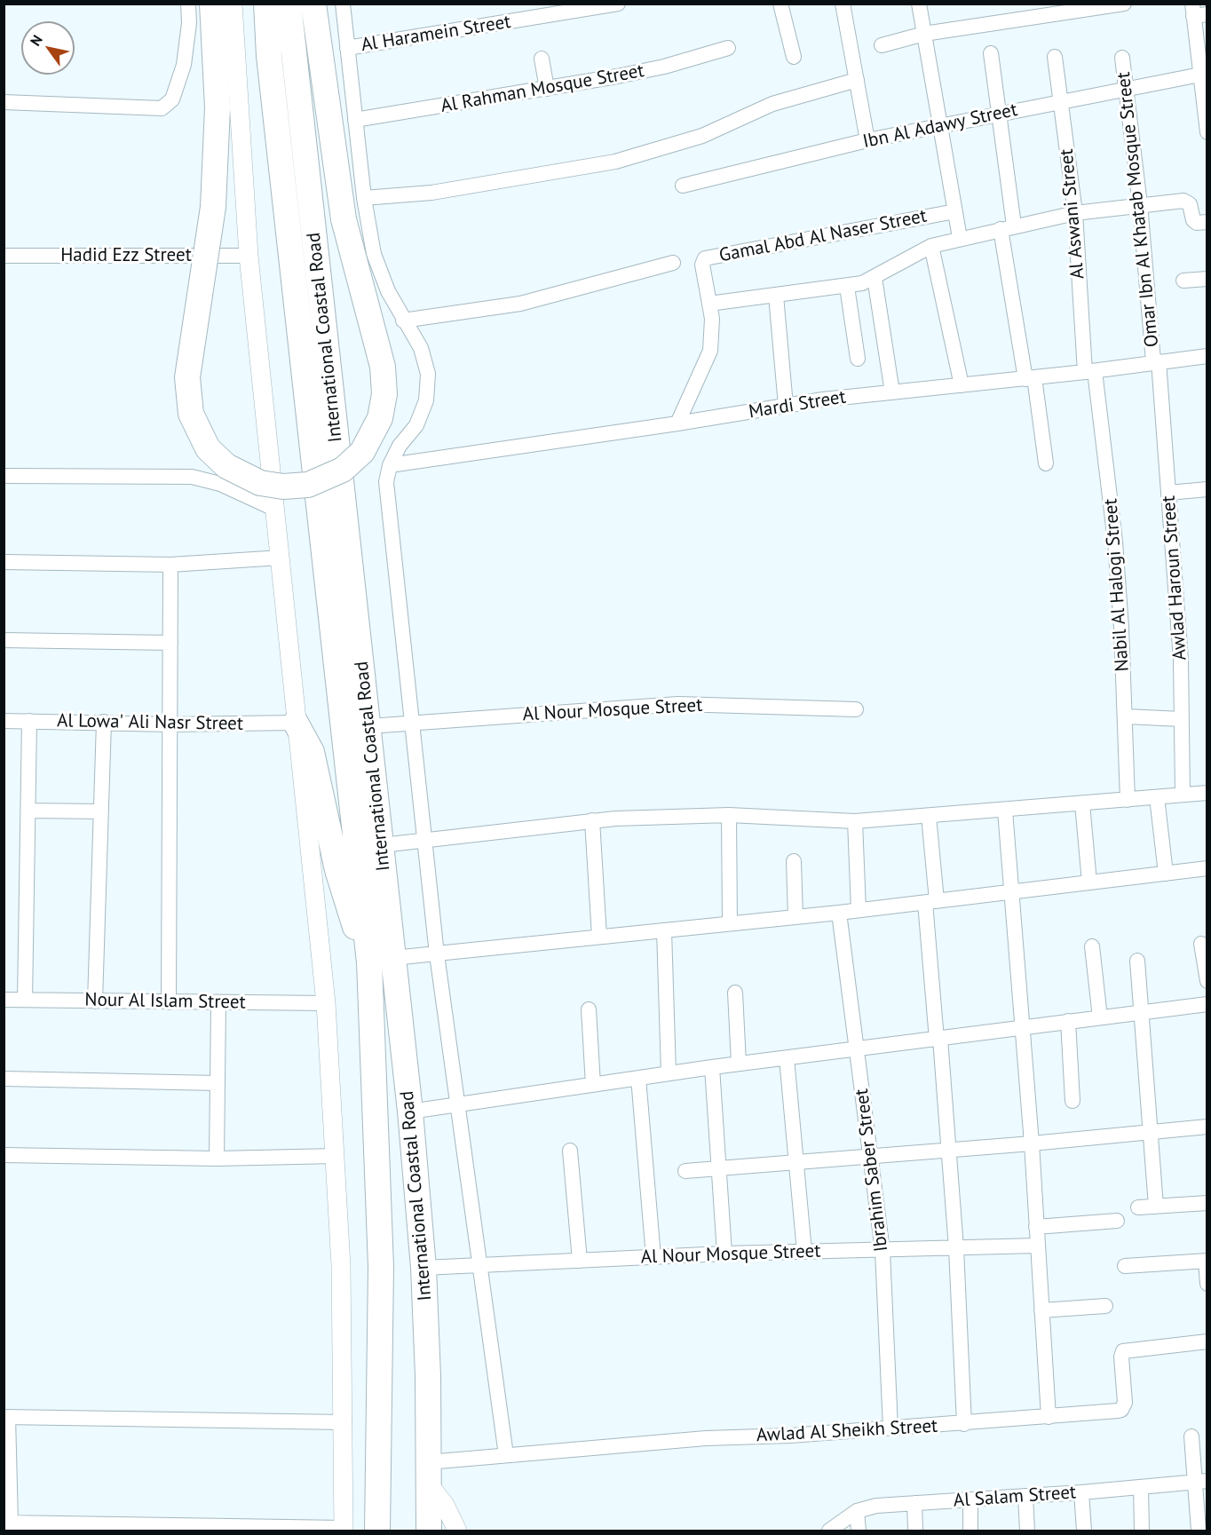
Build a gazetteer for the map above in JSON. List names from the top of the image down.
{
  "streets": {
    "highway": ["International Coastal Road"],
    "street": [
      "Al Haramein Street",
      "Al Rahman Mosque Street",
      "Ibn Al Adawy Street",
      "Omar Ibn Al Khatab Mosque Street",
      "Al Aswani Street",
      "Gamal Abd Al Naser Street",
      "Hadid Ezz Street",
      "Mardi Street",
      "Awlad Haroun Street",
      "Nabil Al Halogi Street",
      "Al Nour Mosque Street",
      "Al Lowa' Ali Nasr Street",
      "Nour Al Islam Street",
      "Ibrahim Saber Street",
      "Awlad Al Sheikh Street",
      "Al Salam Street"
    ]
  },
  "crossings": [
    ["Ibn Al Adawy Street", "Omar Ibn Al Khatab Mosque Street"],
    ["Ibn Al Adawy Street", "Al Aswani Street"],
    ["Omar Ibn Al Khatab Mosque Street", "Mardi Street"],
    ["Omar Ibn Al Khatab Mosque Street", "Awlad Haroun Street"],
    ["Al Aswani Street", "Mardi Street"],
    ["Al Aswani Street", "Nabil Al Halogi Street"],
    ["Gamal Abd Al Naser Street", "Mardi Street"],
    ["International Coastal Road", "Al Nour Mosque Street"],
    ["International Coastal Road", "Awlad Al Sheikh Street"],
    ["Mardi Street", "Awlad Haroun Street"],
    ["Mardi Street", "Nabil Al Halogi Street"],
    ["Al Nour Mosque Street", "Ibrahim Saber Street"],
    ["Ibrahim Saber Street", "Awlad Al Sheikh Street"]
  ],
  "north": "top left"
}
